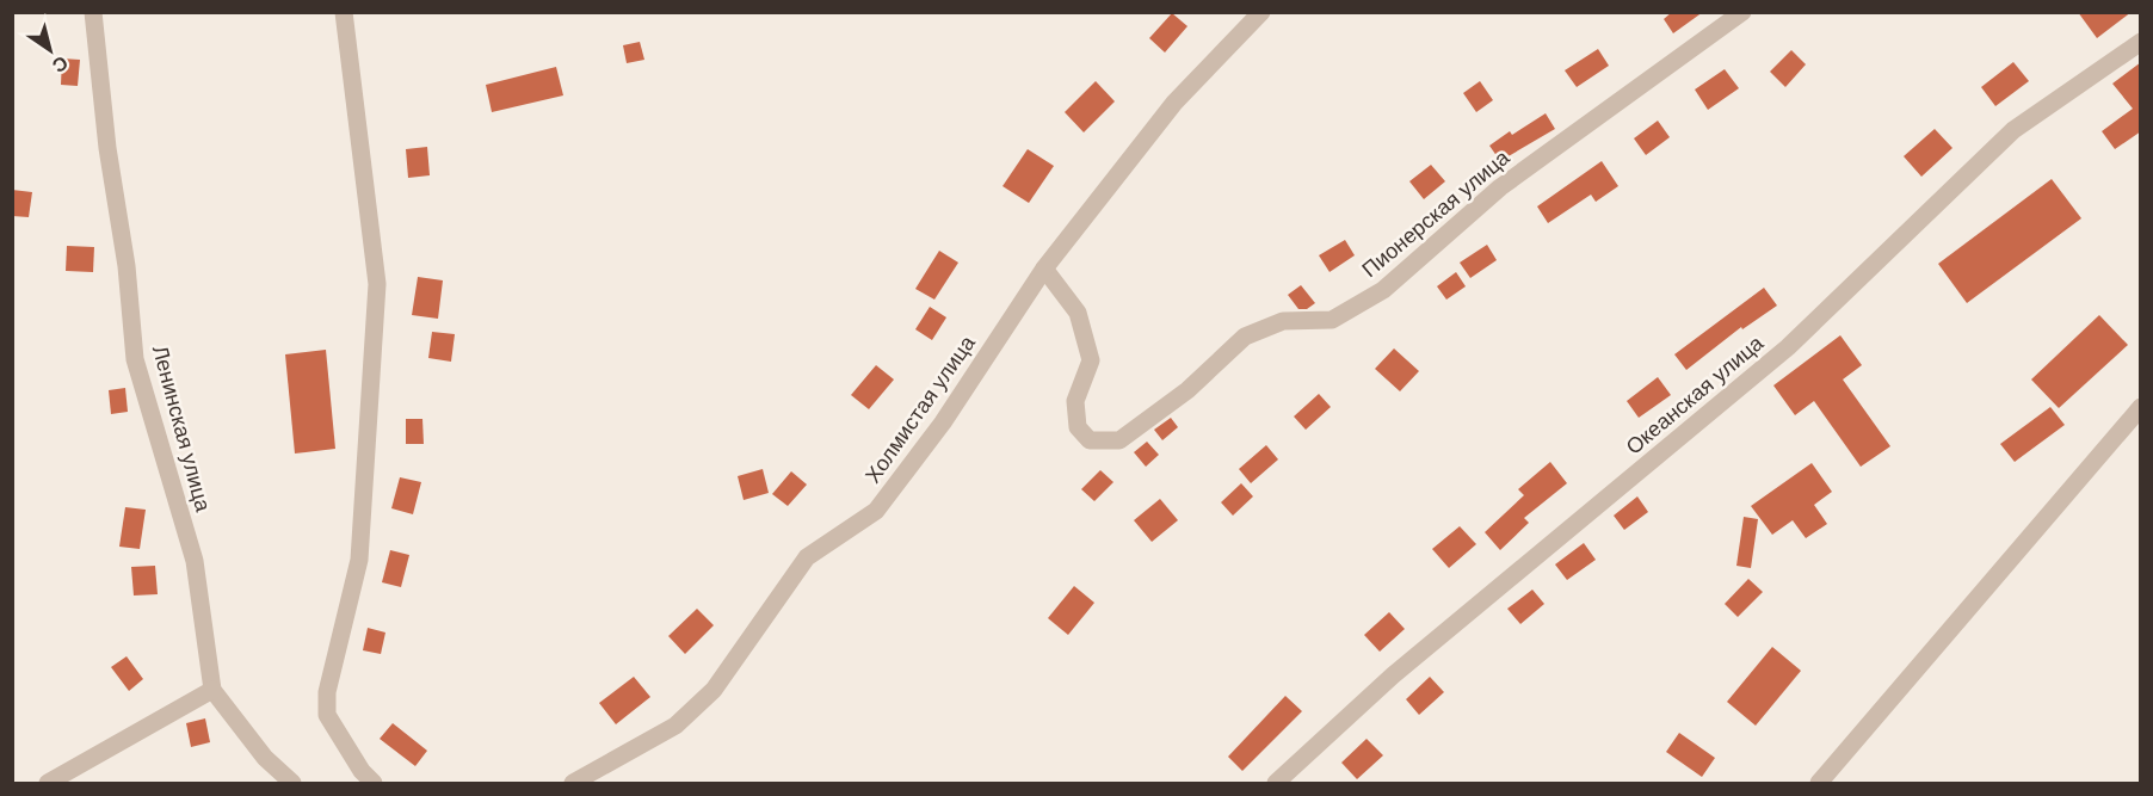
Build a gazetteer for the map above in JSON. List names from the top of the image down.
{
  "streets": {
    "street": [
      "Пионерская улица",
      "Океанская улица",
      "Холмистая улица",
      "Ленинская улица"
    ]
  },
  "crossings": [
    ["Пионерская улица", "Холмистая улица"]
  ],
  "north": "bottom right"
}
